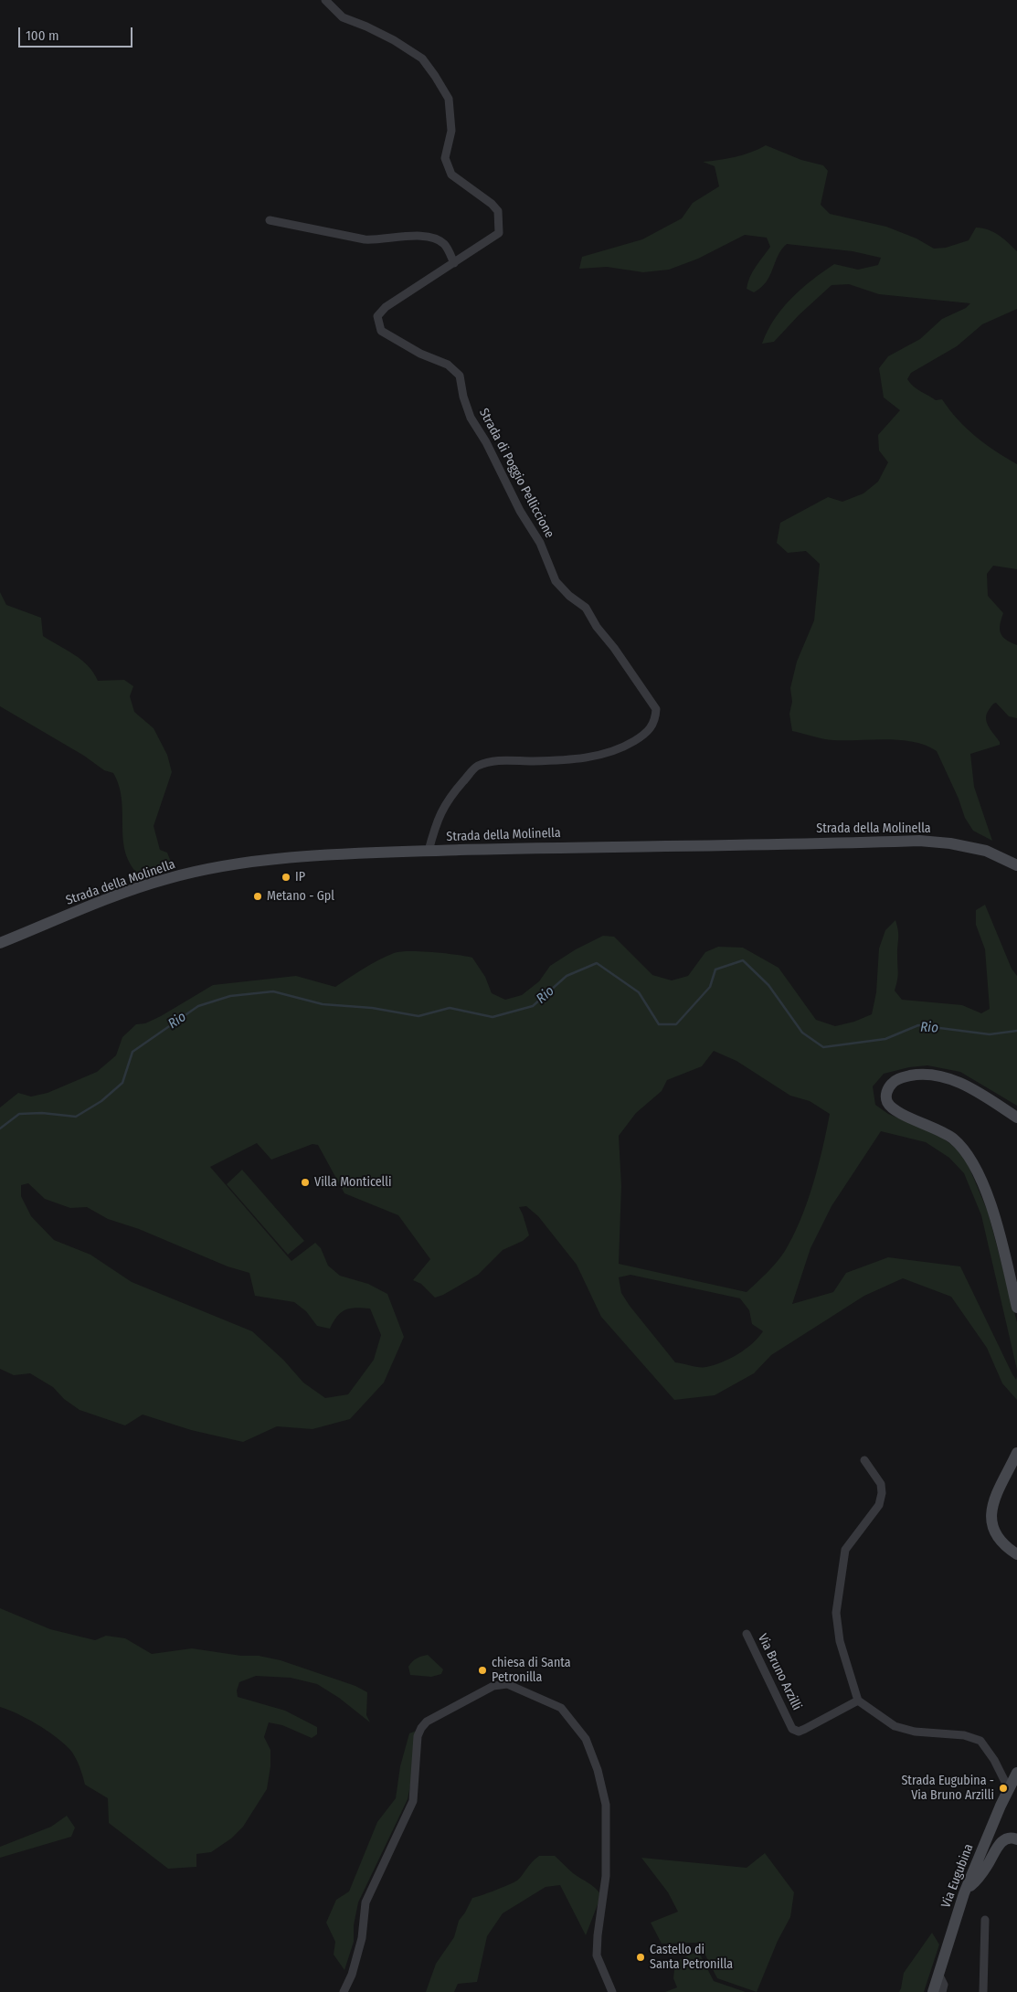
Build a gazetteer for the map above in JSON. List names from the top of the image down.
{
  "streets": {
    "main road": ["Strada della Molinella", "Via Eugubina"],
    "street": ["Strada di Poggio Pelliccione", "Via Bruno Arzilli"]
  },
  "crossings": [
    ["Strada di Poggio Pelliccione", "Strada della Molinella"]
  ],
  "water": ["Rio"],
  "places": [
    "IP",
    "Metano - Gpl",
    "Villa Monticelli",
    "chiesa di Santa Petronilla",
    "Strada Eugubina - Via Bruno Arzilli",
    "Castello di Santa Petronilla"
  ],
  "scale_bar": "100 m"
}
